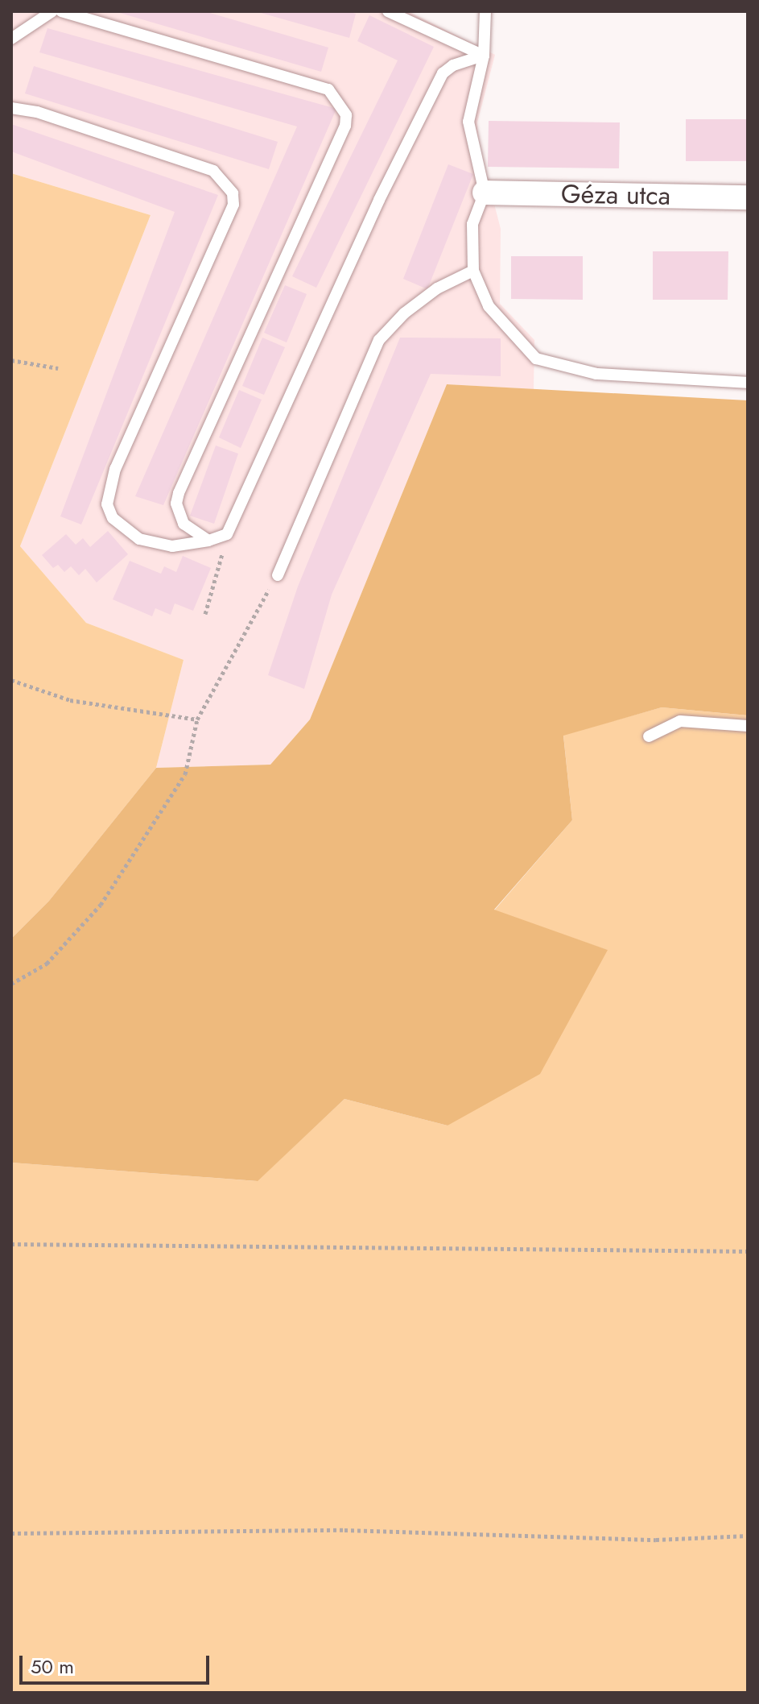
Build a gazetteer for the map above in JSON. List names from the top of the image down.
{
  "streets": {
    "street": ["Géza utca"]
  },
  "scale_bar": "50 m"
}
